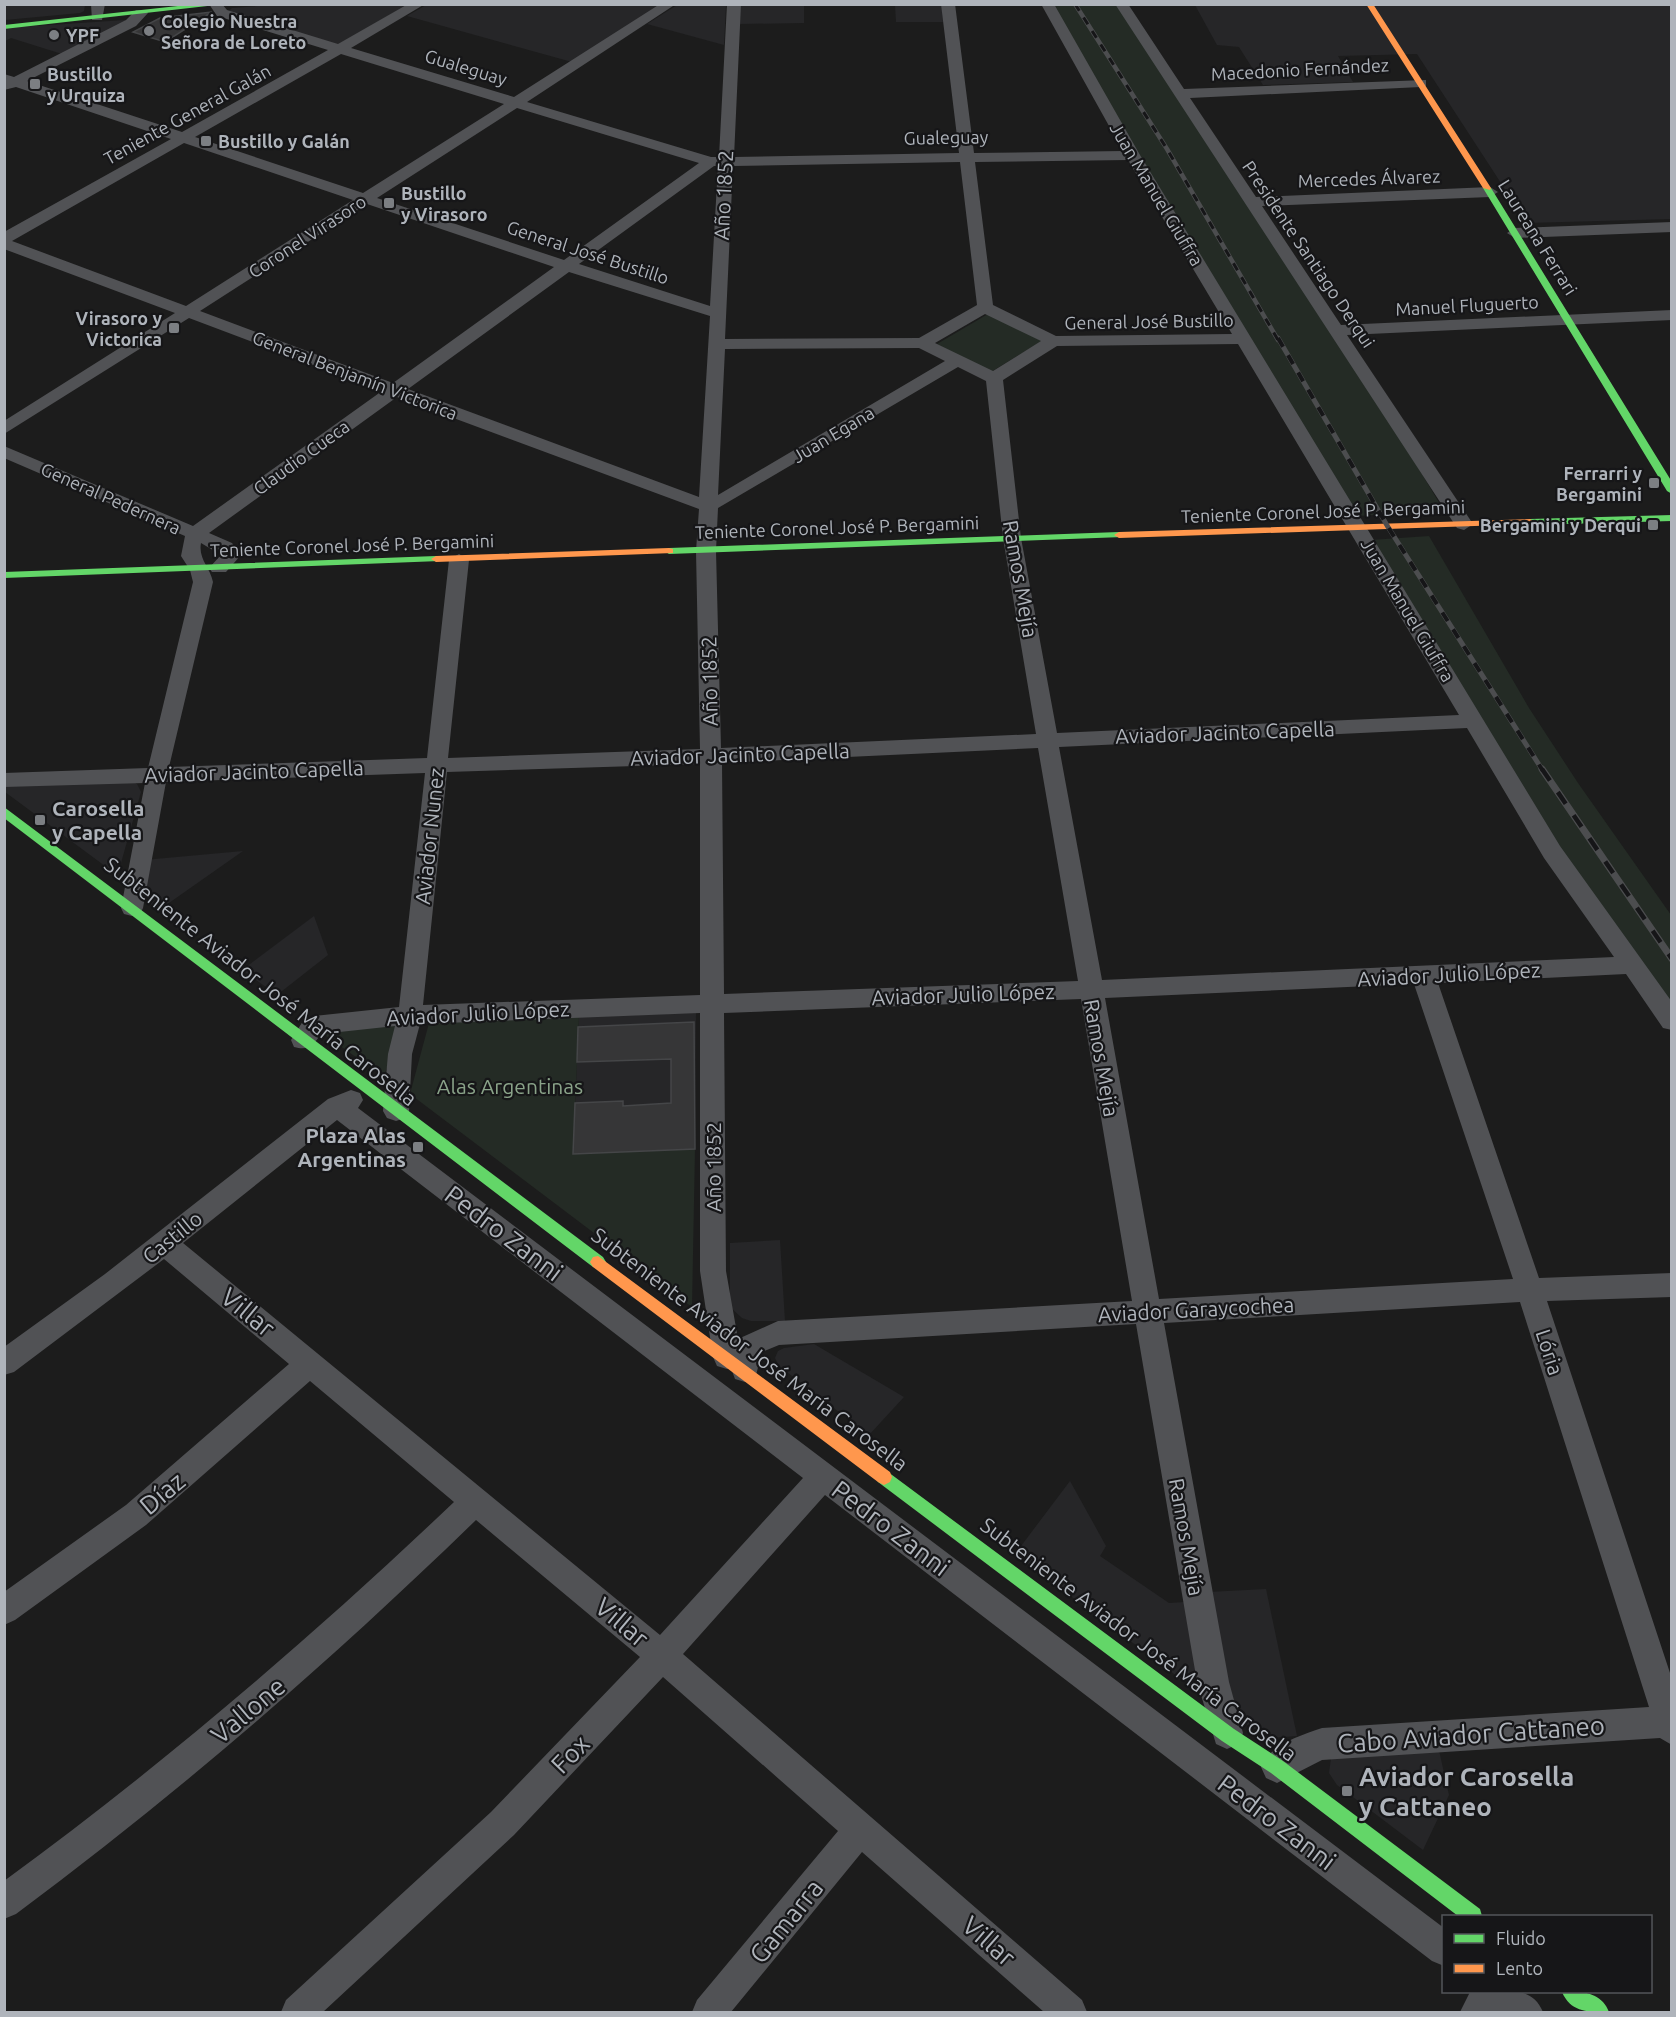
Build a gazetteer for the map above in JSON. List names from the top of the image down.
{
  "streets": {
    "street": [
      "Gualeguay",
      "Macedonio Fernández",
      "Teniente General Galán",
      "Mercedes Álvarez",
      "Juan Manuel Giuffra",
      "Año 1852",
      "Coronel Virasoro",
      "Laureana Ferrari",
      "General José Bustillo",
      "Presidente Santiago Derqui",
      "Manuel Fluguerto",
      "General Benjamín Victorica",
      "Juan Egana",
      "Claudio Cueca",
      "General Pedernera",
      "Teniente Coronel José P. Bergamini",
      "Ramos Mejía",
      "Aviador Jacinto Capella",
      "Aviador Nunez",
      "Aviador Julio López",
      "Subteniente Aviador José María Carosella",
      "Pedro Zanni",
      "Castillo",
      "Aviador Garaycochea",
      "Villar",
      "Lória",
      "Díaz",
      "Vallone",
      "Cabo Aviador Cattaneo",
      "Fox",
      "Gamarra"
    ]
  },
  "crossings": [
    ["Gualeguay", "Teniente General Galán"],
    ["Gualeguay", "Juan Manuel Giuffra"],
    ["Gualeguay", "Año 1852"],
    ["Gualeguay", "Coronel Virasoro"],
    ["Gualeguay", "Claudio Cueca"],
    ["Macedonio Fernández", "Laureana Ferrari"],
    ["Macedonio Fernández", "Presidente Santiago Derqui"],
    ["Teniente General Galán", "General José Bustillo"],
    ["Teniente General Galán", "General Benjamín Victorica"],
    ["Mercedes Álvarez", "Laureana Ferrari"],
    ["Mercedes Álvarez", "Presidente Santiago Derqui"],
    ["Juan Manuel Giuffra", "General José Bustillo"],
    ["Juan Manuel Giuffra", "Teniente Coronel José P. Bergamini"],
    ["Juan Manuel Giuffra", "Aviador Jacinto Capella"],
    ["Juan Manuel Giuffra", "Aviador Julio López"],
    ["Año 1852", "General José Bustillo"],
    ["Año 1852", "General Benjamín Victorica"],
    ["Año 1852", "Juan Egana"],
    ["Año 1852", "Claudio Cueca"],
    ["Año 1852", "Teniente Coronel José P. Bergamini"],
    ["Año 1852", "Aviador Jacinto Capella"],
    ["Año 1852", "Aviador Julio López"],
    ["Año 1852", "Subteniente Aviador José María Carosella"],
    ["Año 1852", "Aviador Garaycochea"],
    ["Coronel Virasoro", "General José Bustillo"],
    ["Coronel Virasoro", "General Benjamín Victorica"],
    ["Laureana Ferrari", "Manuel Fluguerto"],
    ["General José Bustillo", "Claudio Cueca"],
    ["Presidente Santiago Derqui", "Manuel Fluguerto"],
    ["Presidente Santiago Derqui", "Teniente Coronel José P. Bergamini"],
    ["General Benjamín Victorica", "Juan Egana"],
    ["General Benjamín Victorica", "Claudio Cueca"],
    ["Claudio Cueca", "General Pedernera"],
    ["General Pedernera", "Teniente Coronel José P. Bergamini"],
    ["Teniente Coronel José P. Bergamini", "Ramos Mejía"],
    ["Teniente Coronel José P. Bergamini", "Aviador Nunez"],
    ["Ramos Mejía", "Aviador Jacinto Capella"],
    ["Ramos Mejía", "Aviador Julio López"],
    ["Ramos Mejía", "Subteniente Aviador José María Carosella"],
    ["Ramos Mejía", "Aviador Garaycochea"],
    ["Aviador Jacinto Capella", "Aviador Nunez"],
    ["Aviador Nunez", "Aviador Julio López"],
    ["Aviador Nunez", "Subteniente Aviador José María Carosella"],
    ["Aviador Julio López", "Subteniente Aviador José María Carosella"],
    ["Aviador Julio López", "Lória"],
    ["Subteniente Aviador José María Carosella", "Castillo"],
    ["Subteniente Aviador José María Carosella", "Aviador Garaycochea"],
    ["Subteniente Aviador José María Carosella", "Cabo Aviador Cattaneo"],
    ["Pedro Zanni", "Castillo"],
    ["Pedro Zanni", "Fox"],
    ["Castillo", "Villar"],
    ["Aviador Garaycochea", "Lória"],
    ["Villar", "Díaz"],
    ["Villar", "Vallone"],
    ["Villar", "Fox"],
    ["Villar", "Gamarra"],
    ["Lória", "Cabo Aviador Cattaneo"]
  ],
  "parks": ["Alas Argentinas"],
  "places": {
    "other": ["Colegio Nuestra Señora de Loreto", "YPF"],
    "transit": [
      "Bustillo y Urquiza",
      "Bustillo y Galán",
      "Bustillo y Virasoro",
      "Virasoro y Victorica",
      "Ferrarri y Bergamini",
      "Bergamini y Derqui",
      "Carosella y Capella",
      "Plaza Alas Argentinas",
      "Aviador Carosella y Cattaneo"
    ]
  },
  "legend": ["Fluido", "Lento"]
}
